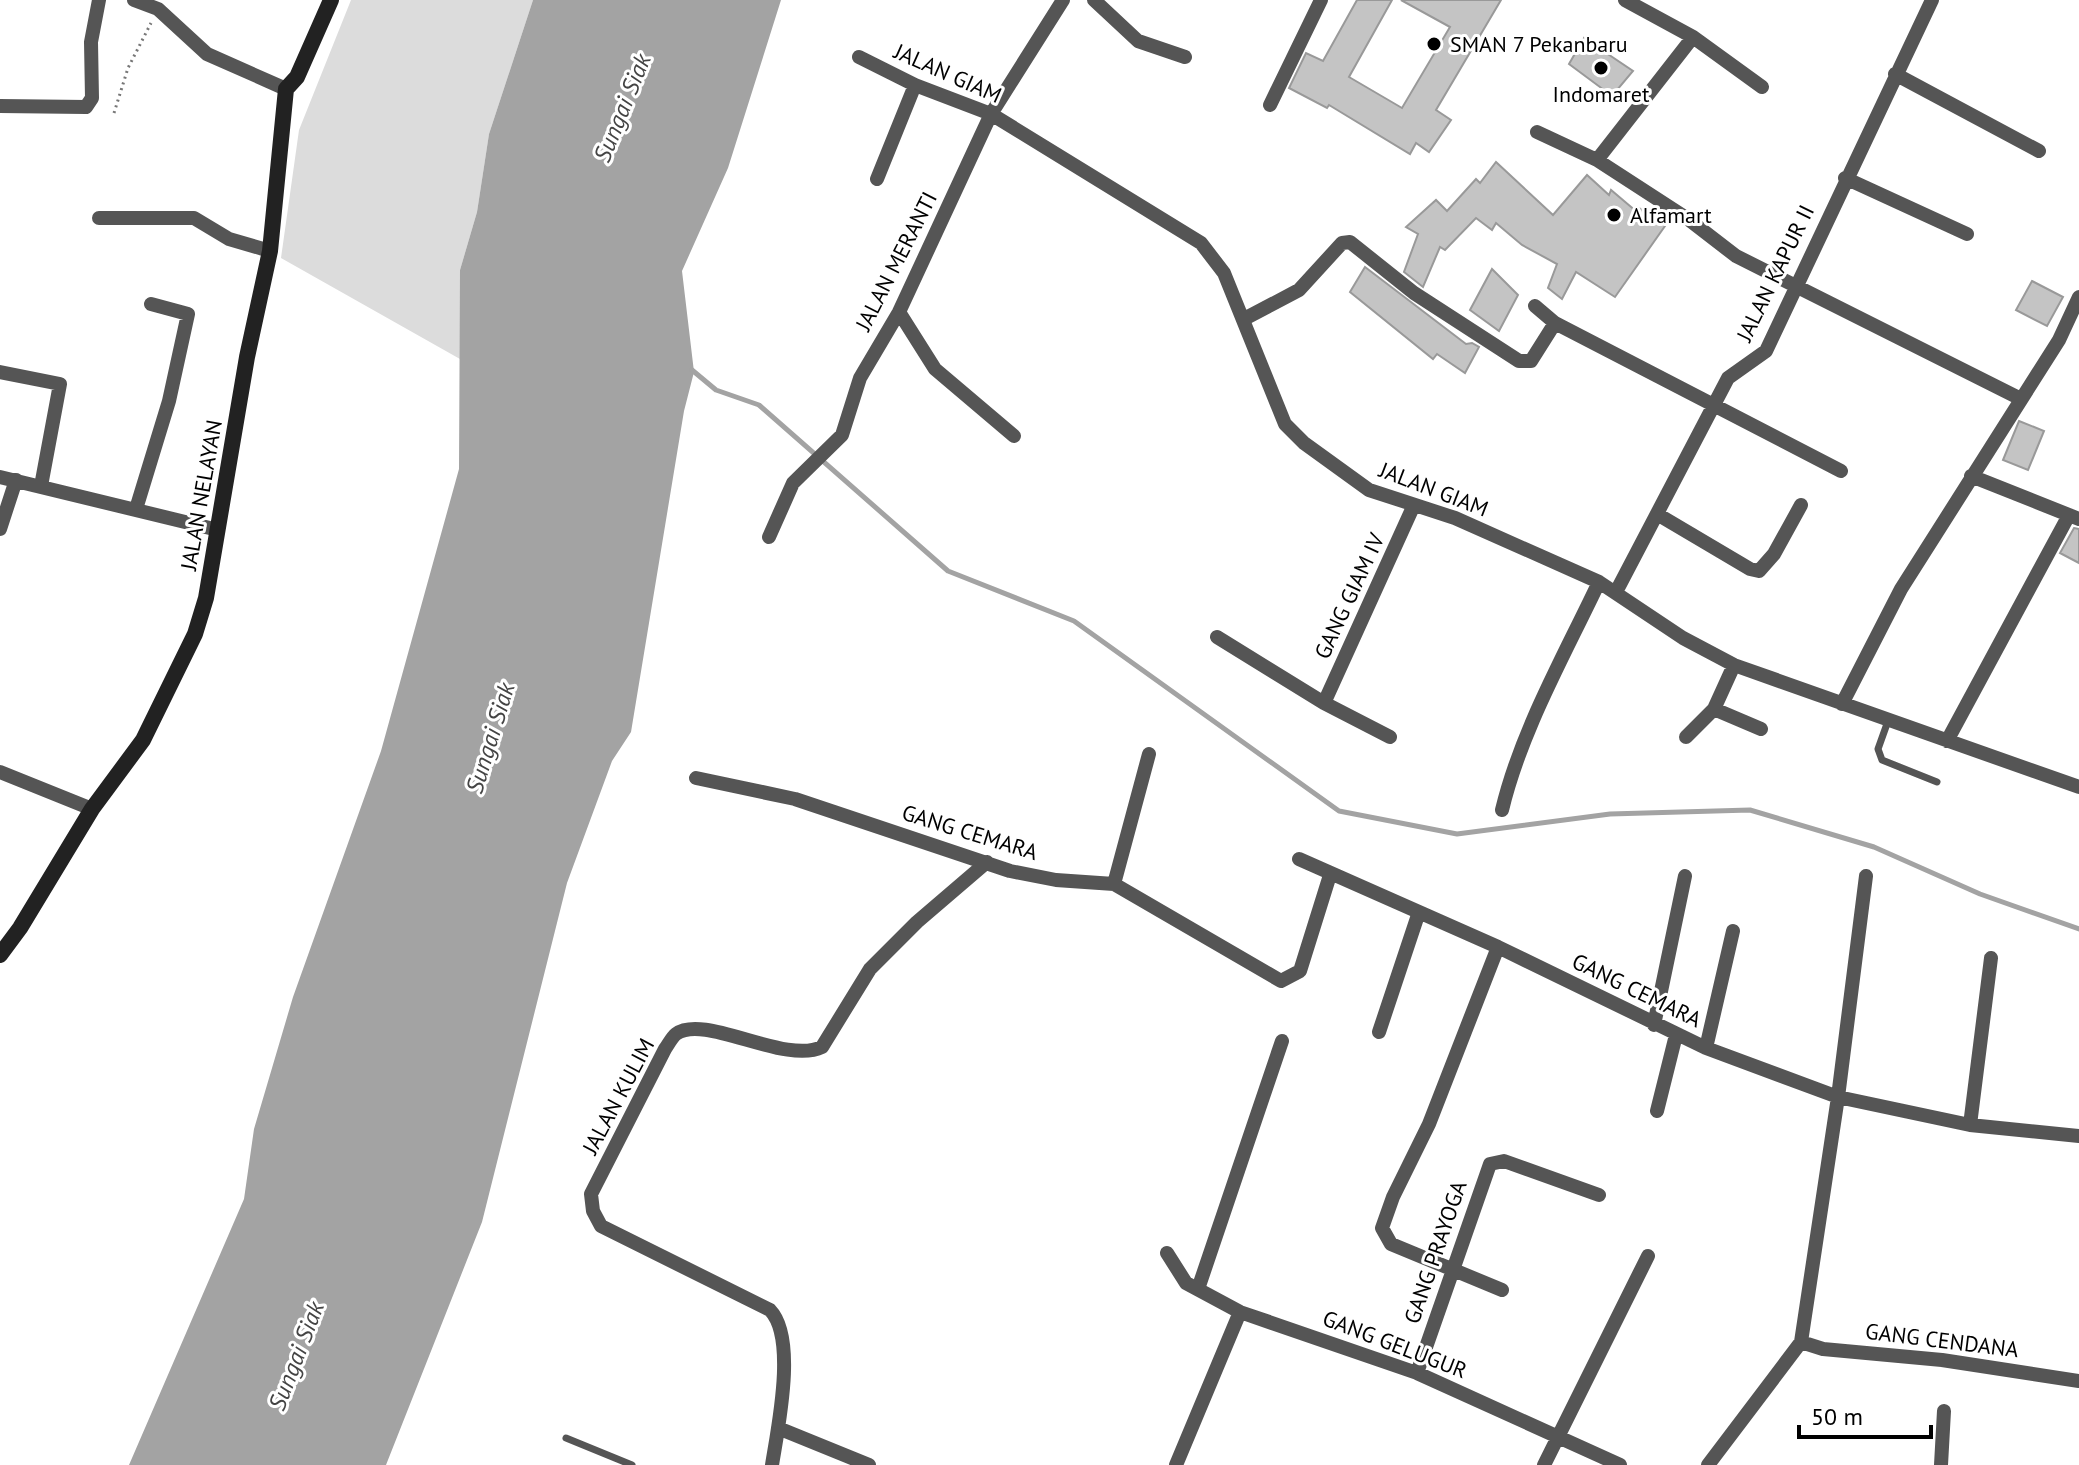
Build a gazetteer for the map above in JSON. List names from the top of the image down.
{
  "streets": {
    "main road": ["JALAN NELAYAN"],
    "street": [
      "JALAN GIAM",
      "JALAN MERANTI",
      "JALAN KAPUR II",
      "GANG GIAM IV",
      "GANG CEMARA",
      "JALAN KULIM",
      "GANG PRAYOGA",
      "GANG CENDANA",
      "GANG GELUGUR"
    ]
  },
  "crossings": [
    ["JALAN GIAM", "JALAN MERANTI"],
    ["JALAN GIAM", "JALAN KAPUR II"],
    ["JALAN GIAM", "GANG GIAM IV"],
    ["GANG CEMARA", "JALAN KULIM"],
    ["GANG PRAYOGA", "GANG GELUGUR"]
  ],
  "water": ["Sungai Siak"],
  "places": ["SMAN 7 Pekanbaru", "Indomaret", "Alfamart"],
  "scale_bar": "50 m"
}
